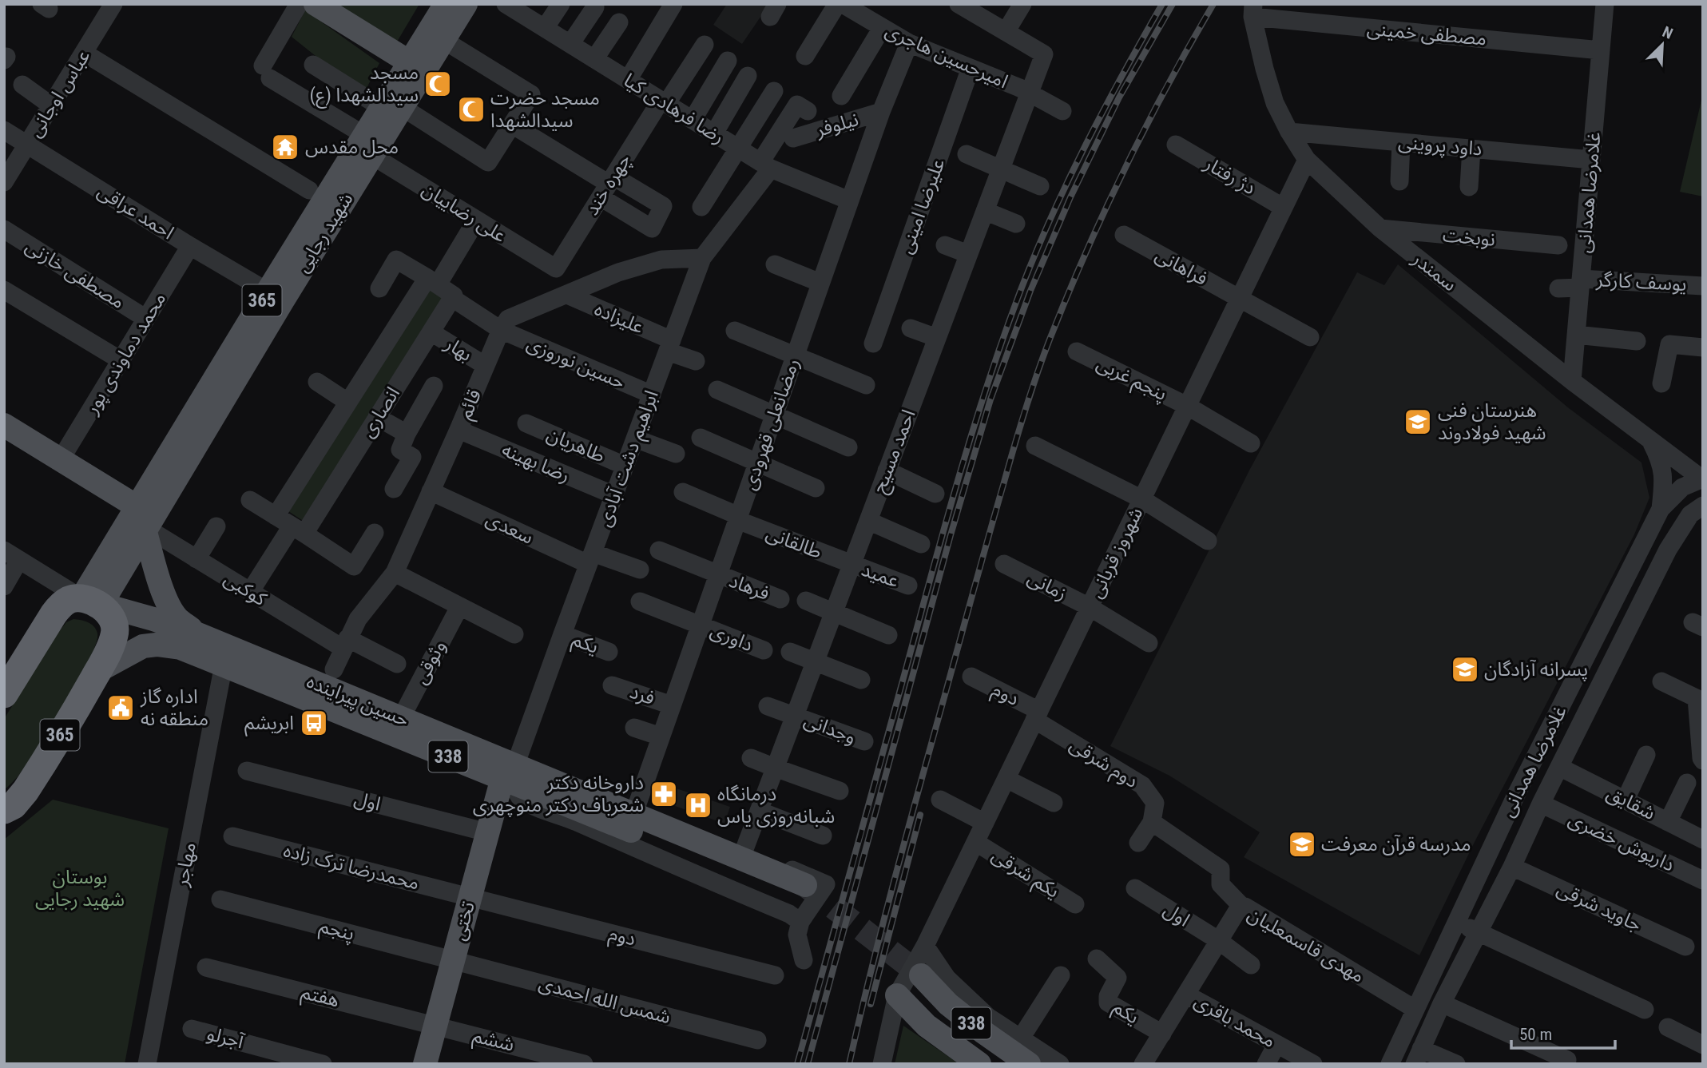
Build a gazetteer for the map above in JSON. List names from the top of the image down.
{
  "streets": {
    "highway": ["365"],
    "main road": [
      "شهید رجایی",
      "حسین پیراینده",
      "338",
      "تختی"
    ],
    "street": [
      "مصطفی خمینی",
      "امیرحسین هاجری",
      "عباس اوجانی",
      "رضا فرهادی کیا",
      "نیلوفر",
      "داود پروینی",
      "دژ رفتار",
      "چهره خند",
      "غلامرضا همدانی",
      "علیرضا امینی",
      "احمد عراقی",
      "علی رضاییان",
      "نوبخت",
      "فراهانی",
      "سمندر",
      "مصطفی خازنی",
      "یوسف کارگر",
      "علیزاده",
      "بهار",
      "محمد دماوندی پور",
      "حسین نوروزی",
      "پنجم غربی",
      "قائم",
      "انصاری",
      "رمضانعلی قهرودی",
      "طاهریان",
      "احمد مسیح",
      "ابراهیم دشت آبادی",
      "رضا بهینه",
      "سعدی",
      "طالقانی",
      "شهروز قربانی",
      "عمید",
      "زمانی",
      "فرهاد",
      "کوکبی",
      "داوری",
      "یکم",
      "وثوقی",
      "دوم",
      "فرد",
      "وجدانی",
      "دوم شرقی",
      "اول",
      "شقایق",
      "داریوش خضری",
      "مهاجر",
      "محمدرضا ترک زاده",
      "یکم شرقی",
      "جاوید شرقی",
      "پنجم",
      "مهدی قاسمعلیان",
      "هفتم",
      "شمس الله احمدی",
      "محمد باقری",
      "آجرلو",
      "ششم"
    ]
  },
  "crossings": [
    ["مصطفی خمینی", "غلامرضا همدانی"],
    ["مصطفی خمینی", "سمندر"],
    ["امیرحسین هاجری", "علیرضا امینی"],
    ["امیرحسین هاجری", "رمضانعلی قهرودی"],
    ["امیرحسین هاجری", "احمد مسیح"],
    ["عباس اوجانی", "احمد عراقی"],
    ["رضا فرهادی کیا", "چهره خند"],
    ["رضا فرهادی کیا", "رمضانعلی قهرودی"],
    ["رضا فرهادی کیا", "ابراهیم دشت آبادی"],
    ["نیلوفر", "رمضانعلی قهرودی"],
    ["داود پروینی", "غلامرضا همدانی"],
    ["داود پروینی", "سمندر"],
    ["دژ رفتار", "شهروز قربانی"],
    ["چهره خند", "علی رضاییان"],
    ["غلامرضا همدانی", "سمندر"],
    ["غلامرضا همدانی", "یوسف کارگر"],
    ["غلامرضا همدانی", "شقایق"],
    ["غلامرضا همدانی", "داریوش خضری"],
    ["غلامرضا همدانی", "جاوید شرقی"],
    ["غلامرضا همدانی", "مهدی قاسمعلیان"],
    ["احمد عراقی", "شهید رجایی"],
    ["احمد عراقی", "محمد دماوندی پور"],
    ["علی رضاییان", "شهید رجایی"],
    ["علی رضاییان", "انصاری"],
    ["شهید رجایی", "365"],
    ["شهید رجایی", "کوکبی"],
    ["شهید رجایی", "حسین پیراینده"],
    ["نوبخت", "سمندر"],
    ["فراهانی", "شهروز قربانی"],
    ["سمندر", "شهروز قربانی"],
    ["مصطفی خازنی", "محمد دماوندی پور"],
    ["365", "حسین پیراینده"],
    ["علیزاده", "قائم"],
    ["علیزاده", "ابراهیم دشت آبادی"],
    ["بهار", "قائم"],
    ["بهار", "انصاری"],
    ["حسین نوروزی", "قائم"],
    ["حسین نوروزی", "انصاری"],
    ["حسین نوروزی", "ابراهیم دشت آبادی"],
    ["پنجم غربی", "شهروز قربانی"],
    ["قائم", "ابراهیم دشت آبادی"],
    ["قائم", "رضا بهینه"],
    ["قائم", "سعدی"],
    ["قائم", "کوکبی"],
    ["انصاری", "کوکبی"],
    ["رمضانعلی قهرودی", "طالقانی"],
    ["رمضانعلی قهرودی", "فرهاد"],
    ["رمضانعلی قهرودی", "داوری"],
    ["رمضانعلی قهرودی", "فرد"],
    ["طاهریان", "ابراهیم دشت آبادی"],
    ["احمد مسیح", "طالقانی"],
    ["احمد مسیح", "عمید"],
    ["احمد مسیح", "وجدانی"],
    ["ابراهیم دشت آبادی", "رضا بهینه"],
    ["ابراهیم دشت آبادی", "سعدی"],
    ["ابراهیم دشت آبادی", "یکم"],
    ["ابراهیم دشت آبادی", "حسین پیراینده"],
    ["ابراهیم دشت آبادی", "تختی"],
    ["طالقانی", "عمید"],
    ["شهروز قربانی", "زمانی"],
    ["شهروز قربانی", "دوم"],
    ["شهروز قربانی", "338"],
    ["شهروز قربانی", "دوم شرقی"],
    ["شهروز قربانی", "یکم شرقی"],
    ["یکم", "مهدی قاسمعلیان"],
    ["وثوقی", "حسین پیراینده"],
    ["دوم", "دوم شرقی"],
    ["دوم", "محمدرضا ترک زاده"],
    ["دوم", "تختی"],
    ["حسین پیراینده", "مهاجر"],
    ["حسین پیراینده", "تختی"],
    ["اول", "تختی"],
    ["اول", "مهدی قاسمعلیان"],
    ["محمدرضا ترک زاده", "تختی"],
    ["تختی", "پنجم"],
    ["تختی", "هفتم"],
    ["تختی", "شمس الله احمدی"],
    ["تختی", "ششم"],
    ["پنجم", "شمس الله احمدی"],
    ["مهدی قاسمعلیان", "محمد باقری"],
    ["هفتم", "ششم"]
  ],
  "parks": ["بوستان شهید رجایی"],
  "places": {
    "mosque": ["مسجد سیدالشهدا (ع)", "مسجد حضرت سیدالشهدا"],
    "temple": ["محل مقدس"],
    "school or university": ["هنرستان فنی شهید فولادوند", "پسرانه آزادگان", "مدرسه قرآن معرفت"],
    "public building": ["اداره گاز منطقه نه"],
    "bus stop": ["ابریشم"],
    "pharmacy": ["داروخانه دکتر شعرباف دکتر منوچهری"],
    "hospital": ["درمانگاه شبانه‌روزی یاس"]
  },
  "scale_bar": "50 m",
  "north": "top right"
}
